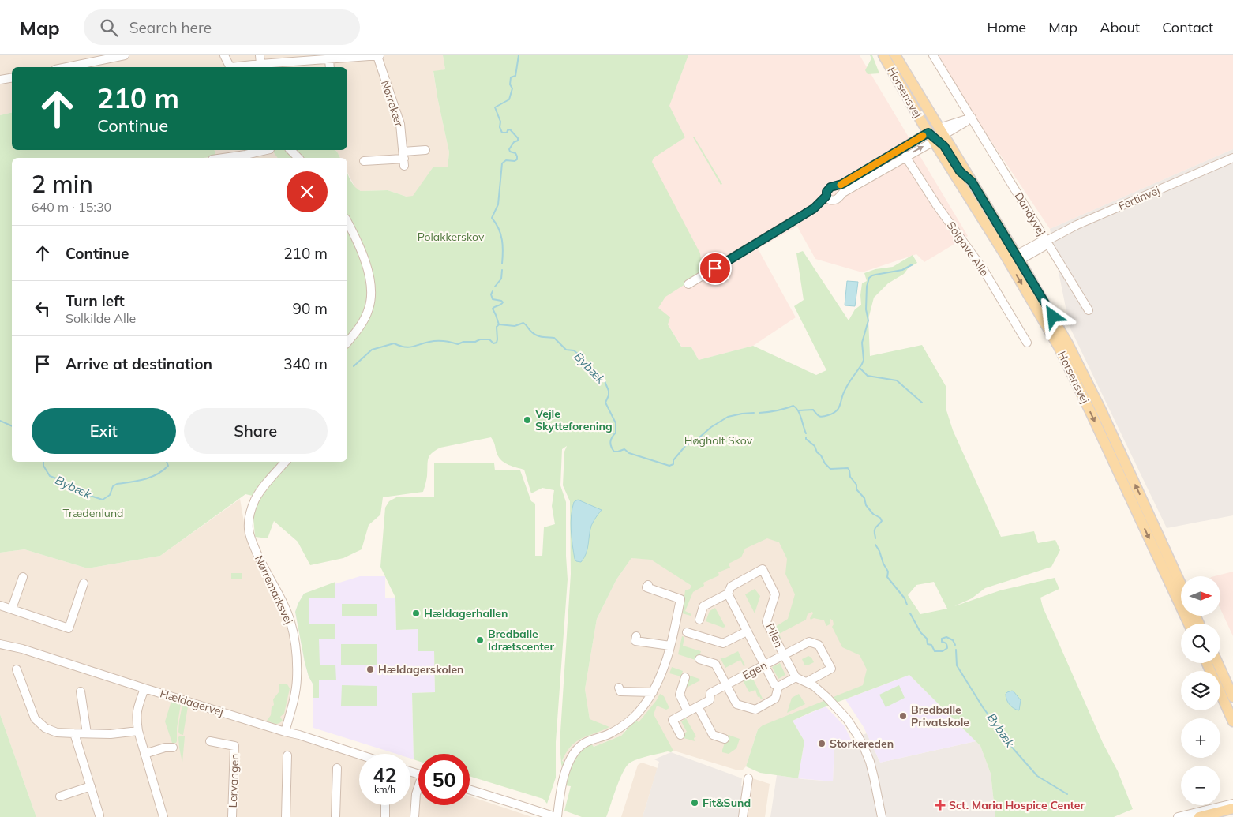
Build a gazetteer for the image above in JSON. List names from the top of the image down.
{
  "streets": {
    "main road": ["Horsensvej"],
    "street": [
      "Nørrekær",
      "Fertinvej",
      "Dandyvej",
      "Solgave Alle",
      "Nørremarksvej",
      "Pilen",
      "Egen",
      "Hældagervej",
      "Lervangen"
    ]
  },
  "crossings": [
    ["Horsensvej", "Fertinvej"],
    ["Fertinvej", "Dandyvej"],
    ["Nørremarksvej", "Hældagervej"],
    ["Pilen", "Egen"]
  ],
  "water": ["Bybæk"],
  "parks": ["Polakkerskov", "Høgholt Skov", "Trædenlund"],
  "places": {
    "other": [
      "Vejle Skytteforening",
      "Hældagerhallen",
      "Bredballe Idrætscenter",
      "Hældagerskolen",
      "Bredballe Privatskole",
      "Storkereden",
      "Fit&Sund"
    ],
    "health": ["Sct. Maria Hospice Center"]
  },
  "north": "right",
  "page": {
    "header": "Map",
    "search": "Search here",
    "nav": [
      "Home",
      "Map",
      "About",
      "Contact"
    ],
    "turn": ["210 m", "Continue"],
    "heading": ["2 min", "640 m · 15:30"],
    "list": [
      {
        "name": "Continue",
        "value": "210 m"
      },
      {
        "name": "Turn left",
        "note": "Solkilde Alle",
        "value": "90 m"
      },
      {
        "name": "Arrive at destination",
        "value": "340 m"
      }
    ],
    "buttons": ["Exit", "Share"],
    "map_buttons": ["+", "−"],
    "speed": "42 km/h",
    "limit": "50"
  }
}
